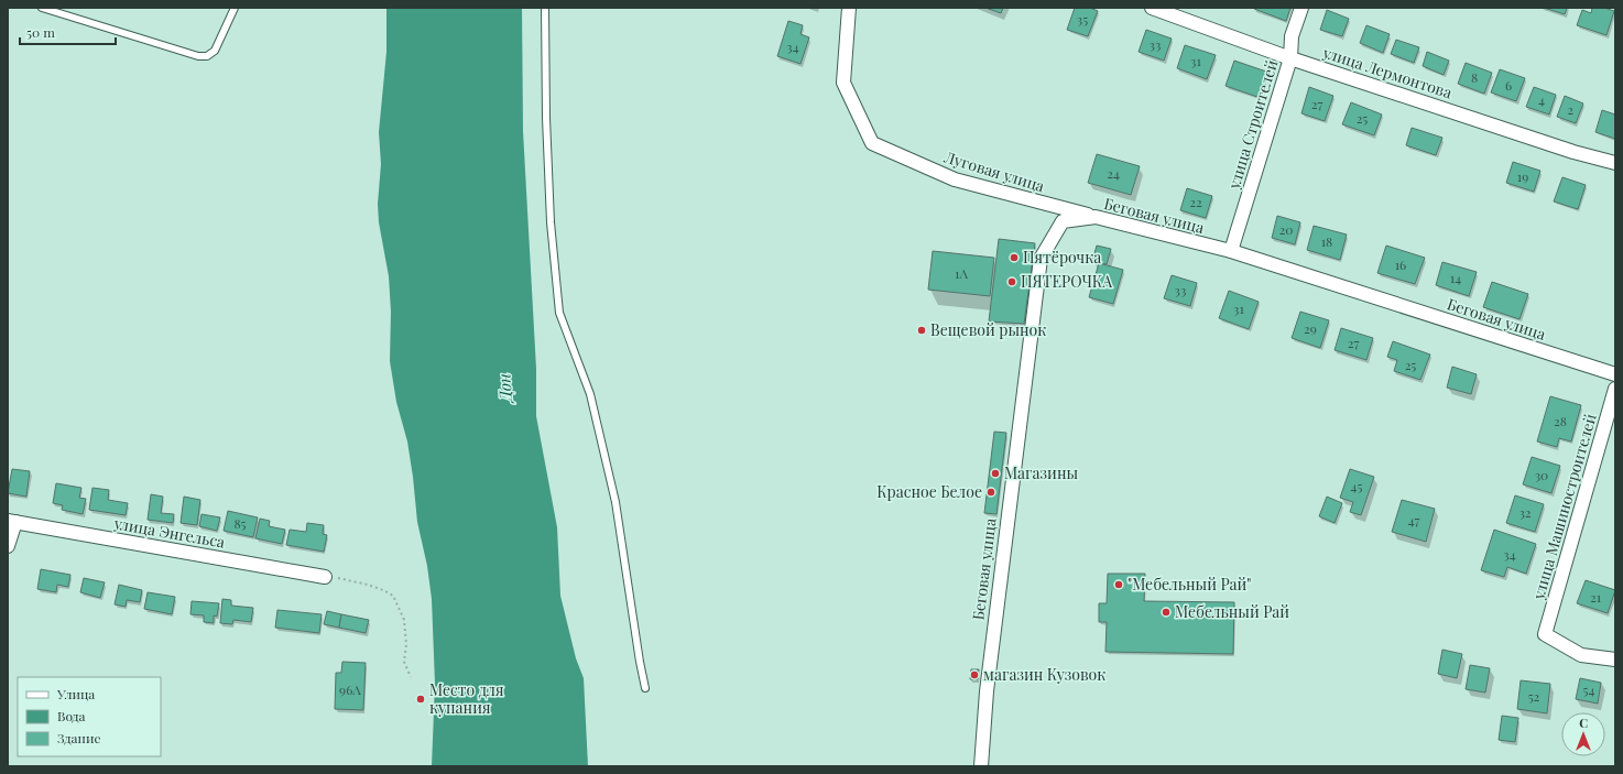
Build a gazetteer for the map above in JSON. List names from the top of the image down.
{
  "streets": {
    "street": [
      "улица Лермонтова",
      "улица Строителей",
      "Луговая улица",
      "Беговая улица",
      "улица Машиностроителей",
      "улица Энгельса"
    ]
  },
  "crossings": [
    ["улица Лермонтова", "улица Строителей"],
    ["улица Строителей", "Беговая улица"],
    ["Луговая улица", "Беговая улица"]
  ],
  "water": ["Дон"],
  "places": [
    "Пятёрочка",
    "ПЯТЕРОЧКА",
    "Вещевой рынок",
    "Магазины",
    "Красное Белое",
    "\"Мебельный Рай\"",
    "Мебельный Рай",
    "магазин Кузовок",
    "Место для купания"
  ],
  "house_numbers": [
    "35",
    "33",
    "34",
    "31",
    "8",
    "6",
    "4",
    "27",
    "2",
    "25",
    "24",
    "19",
    "22",
    "20",
    "18",
    "16",
    "1А",
    "14",
    "33",
    "31",
    "29",
    "27",
    "25",
    "28",
    "30",
    "45",
    "32",
    "47",
    "85",
    "34",
    "21",
    "96А",
    "54",
    "52"
  ],
  "legend": ["Улица", "Вода", "Здание"],
  "scale_bar": "50 m",
  "north": "top"
}
